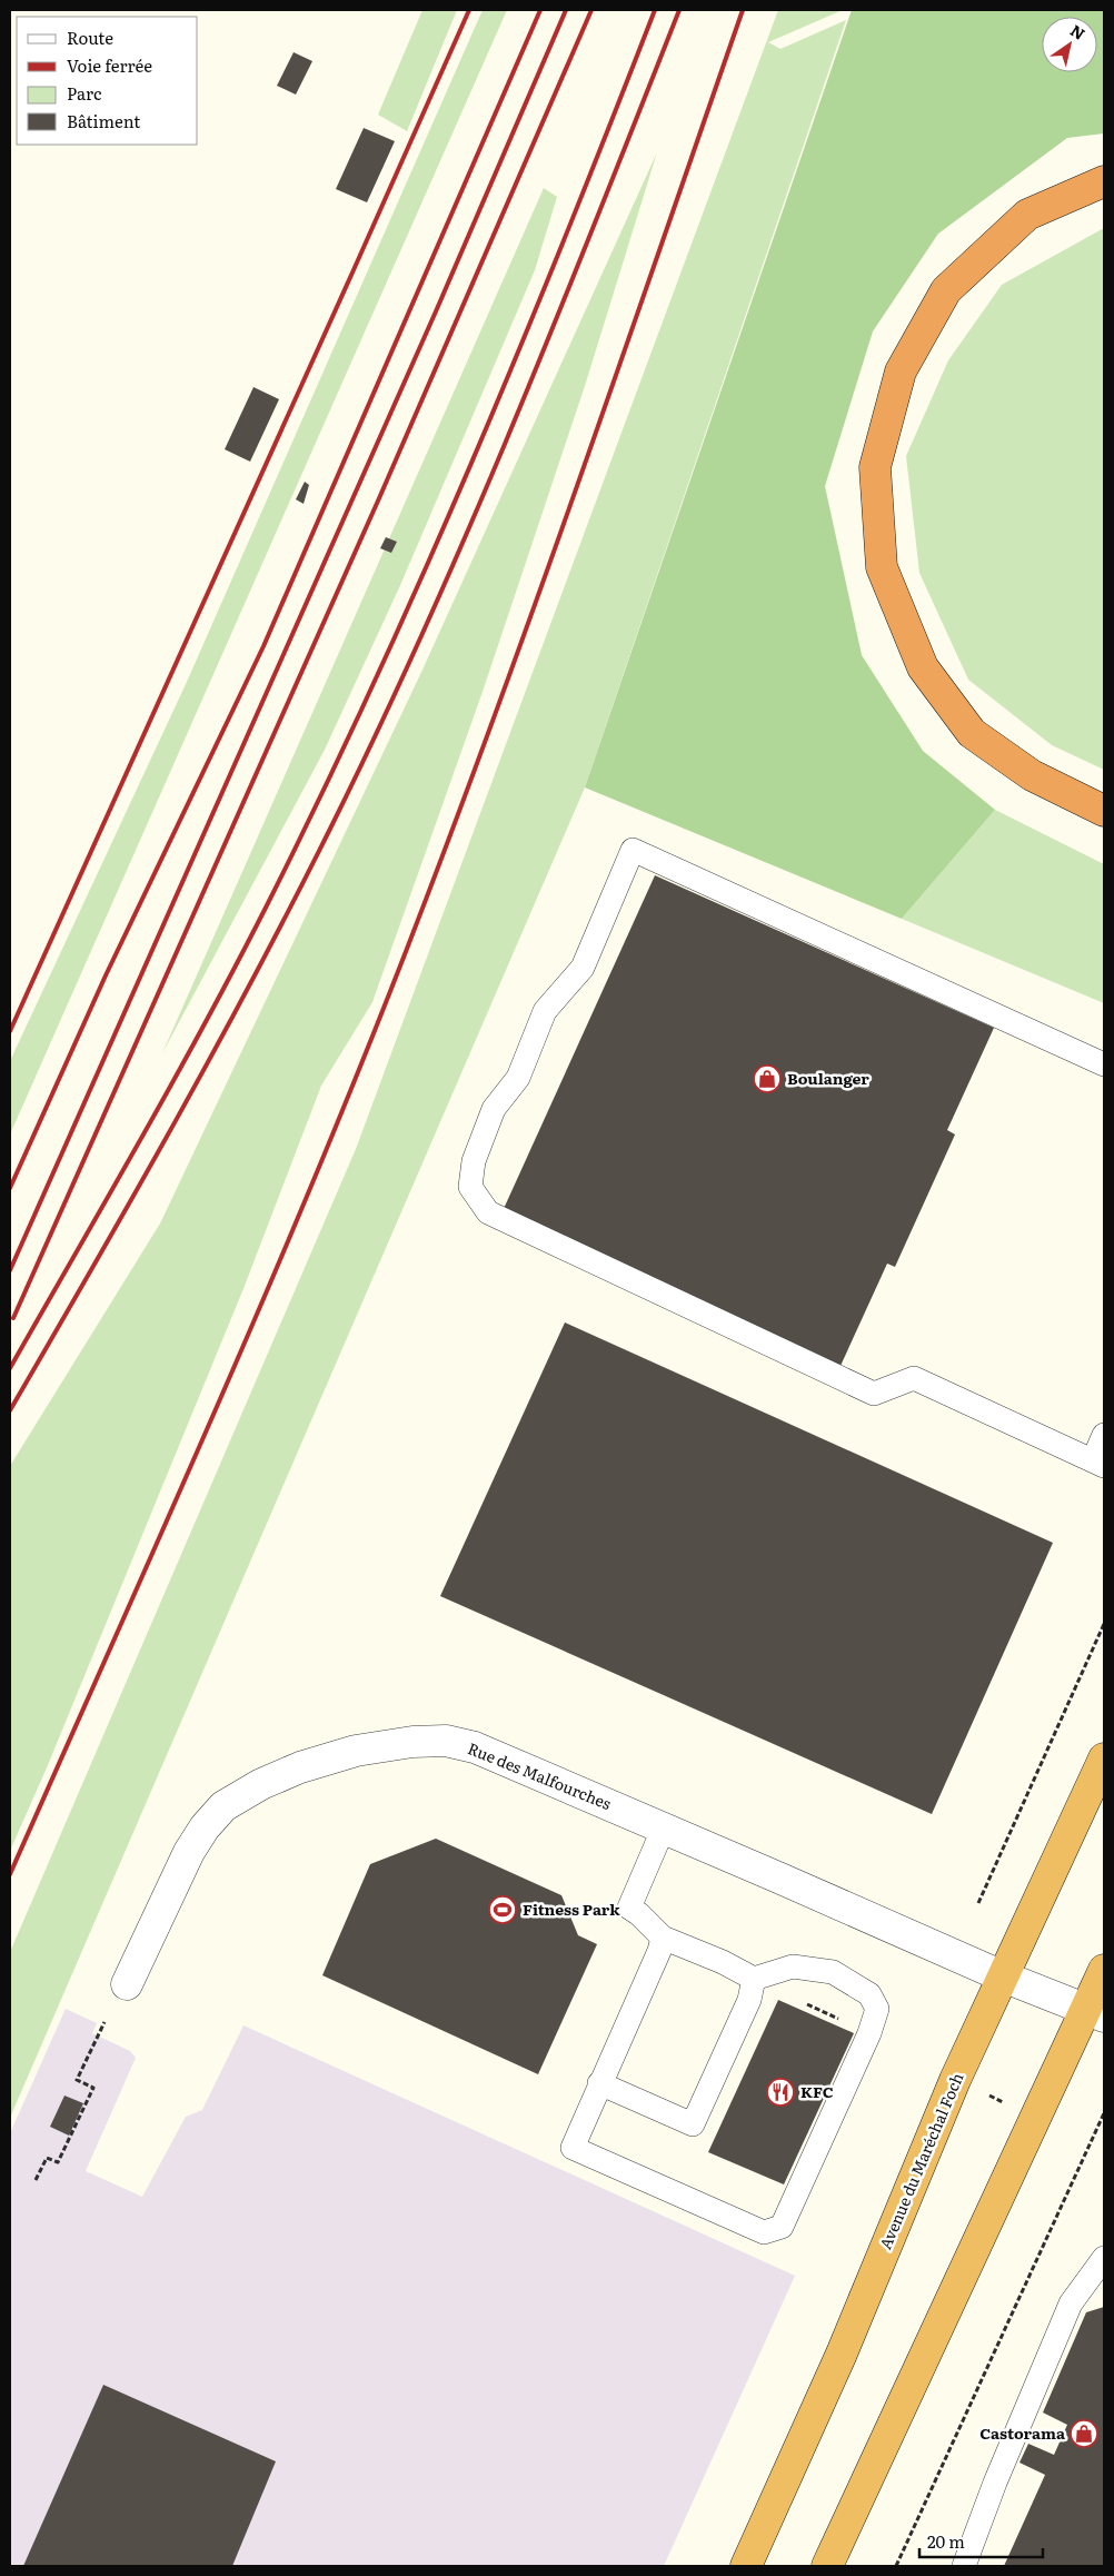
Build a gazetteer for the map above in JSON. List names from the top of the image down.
{
  "streets": {
    "highway": ["Avenue du Maréchal Foch"],
    "street": ["Rue des Malfourches"]
  },
  "crossings": [
    ["Rue des Malfourches", "Avenue du Maréchal Foch"]
  ],
  "places": {
    "shop": ["Boulanger", "Castorama"],
    "sports": ["Fitness Park"],
    "restaurant": ["KFC"]
  },
  "legend": [
    "Route",
    "Voie ferrée",
    "Parc",
    "Bâtiment"
  ],
  "scale_bar": "20 m",
  "north": "top right"
}
